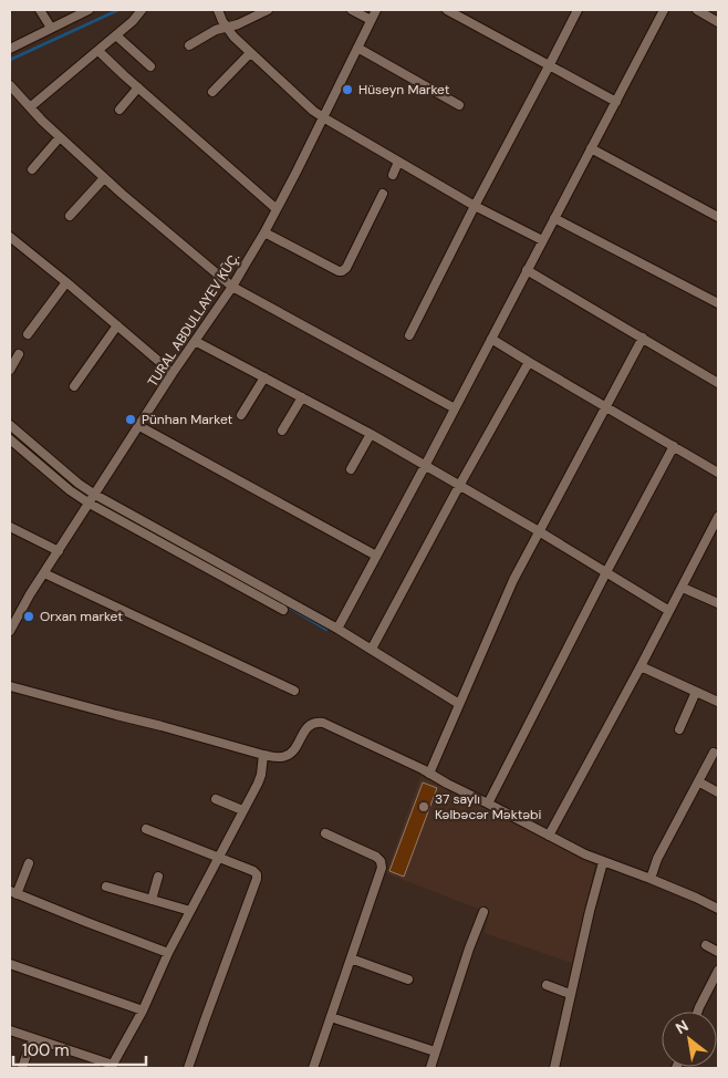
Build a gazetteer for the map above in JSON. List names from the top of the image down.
{
  "streets": {
    "street": ["TURAL ABDULLAYEV KÜÇ."]
  },
  "places": [
    "Hüseyn Market",
    "Pünhan Market",
    "Orxan market",
    "37 saylı Kəlbəcər Məktəbi"
  ],
  "scale_bar": "100 m",
  "north": "top left"
}
